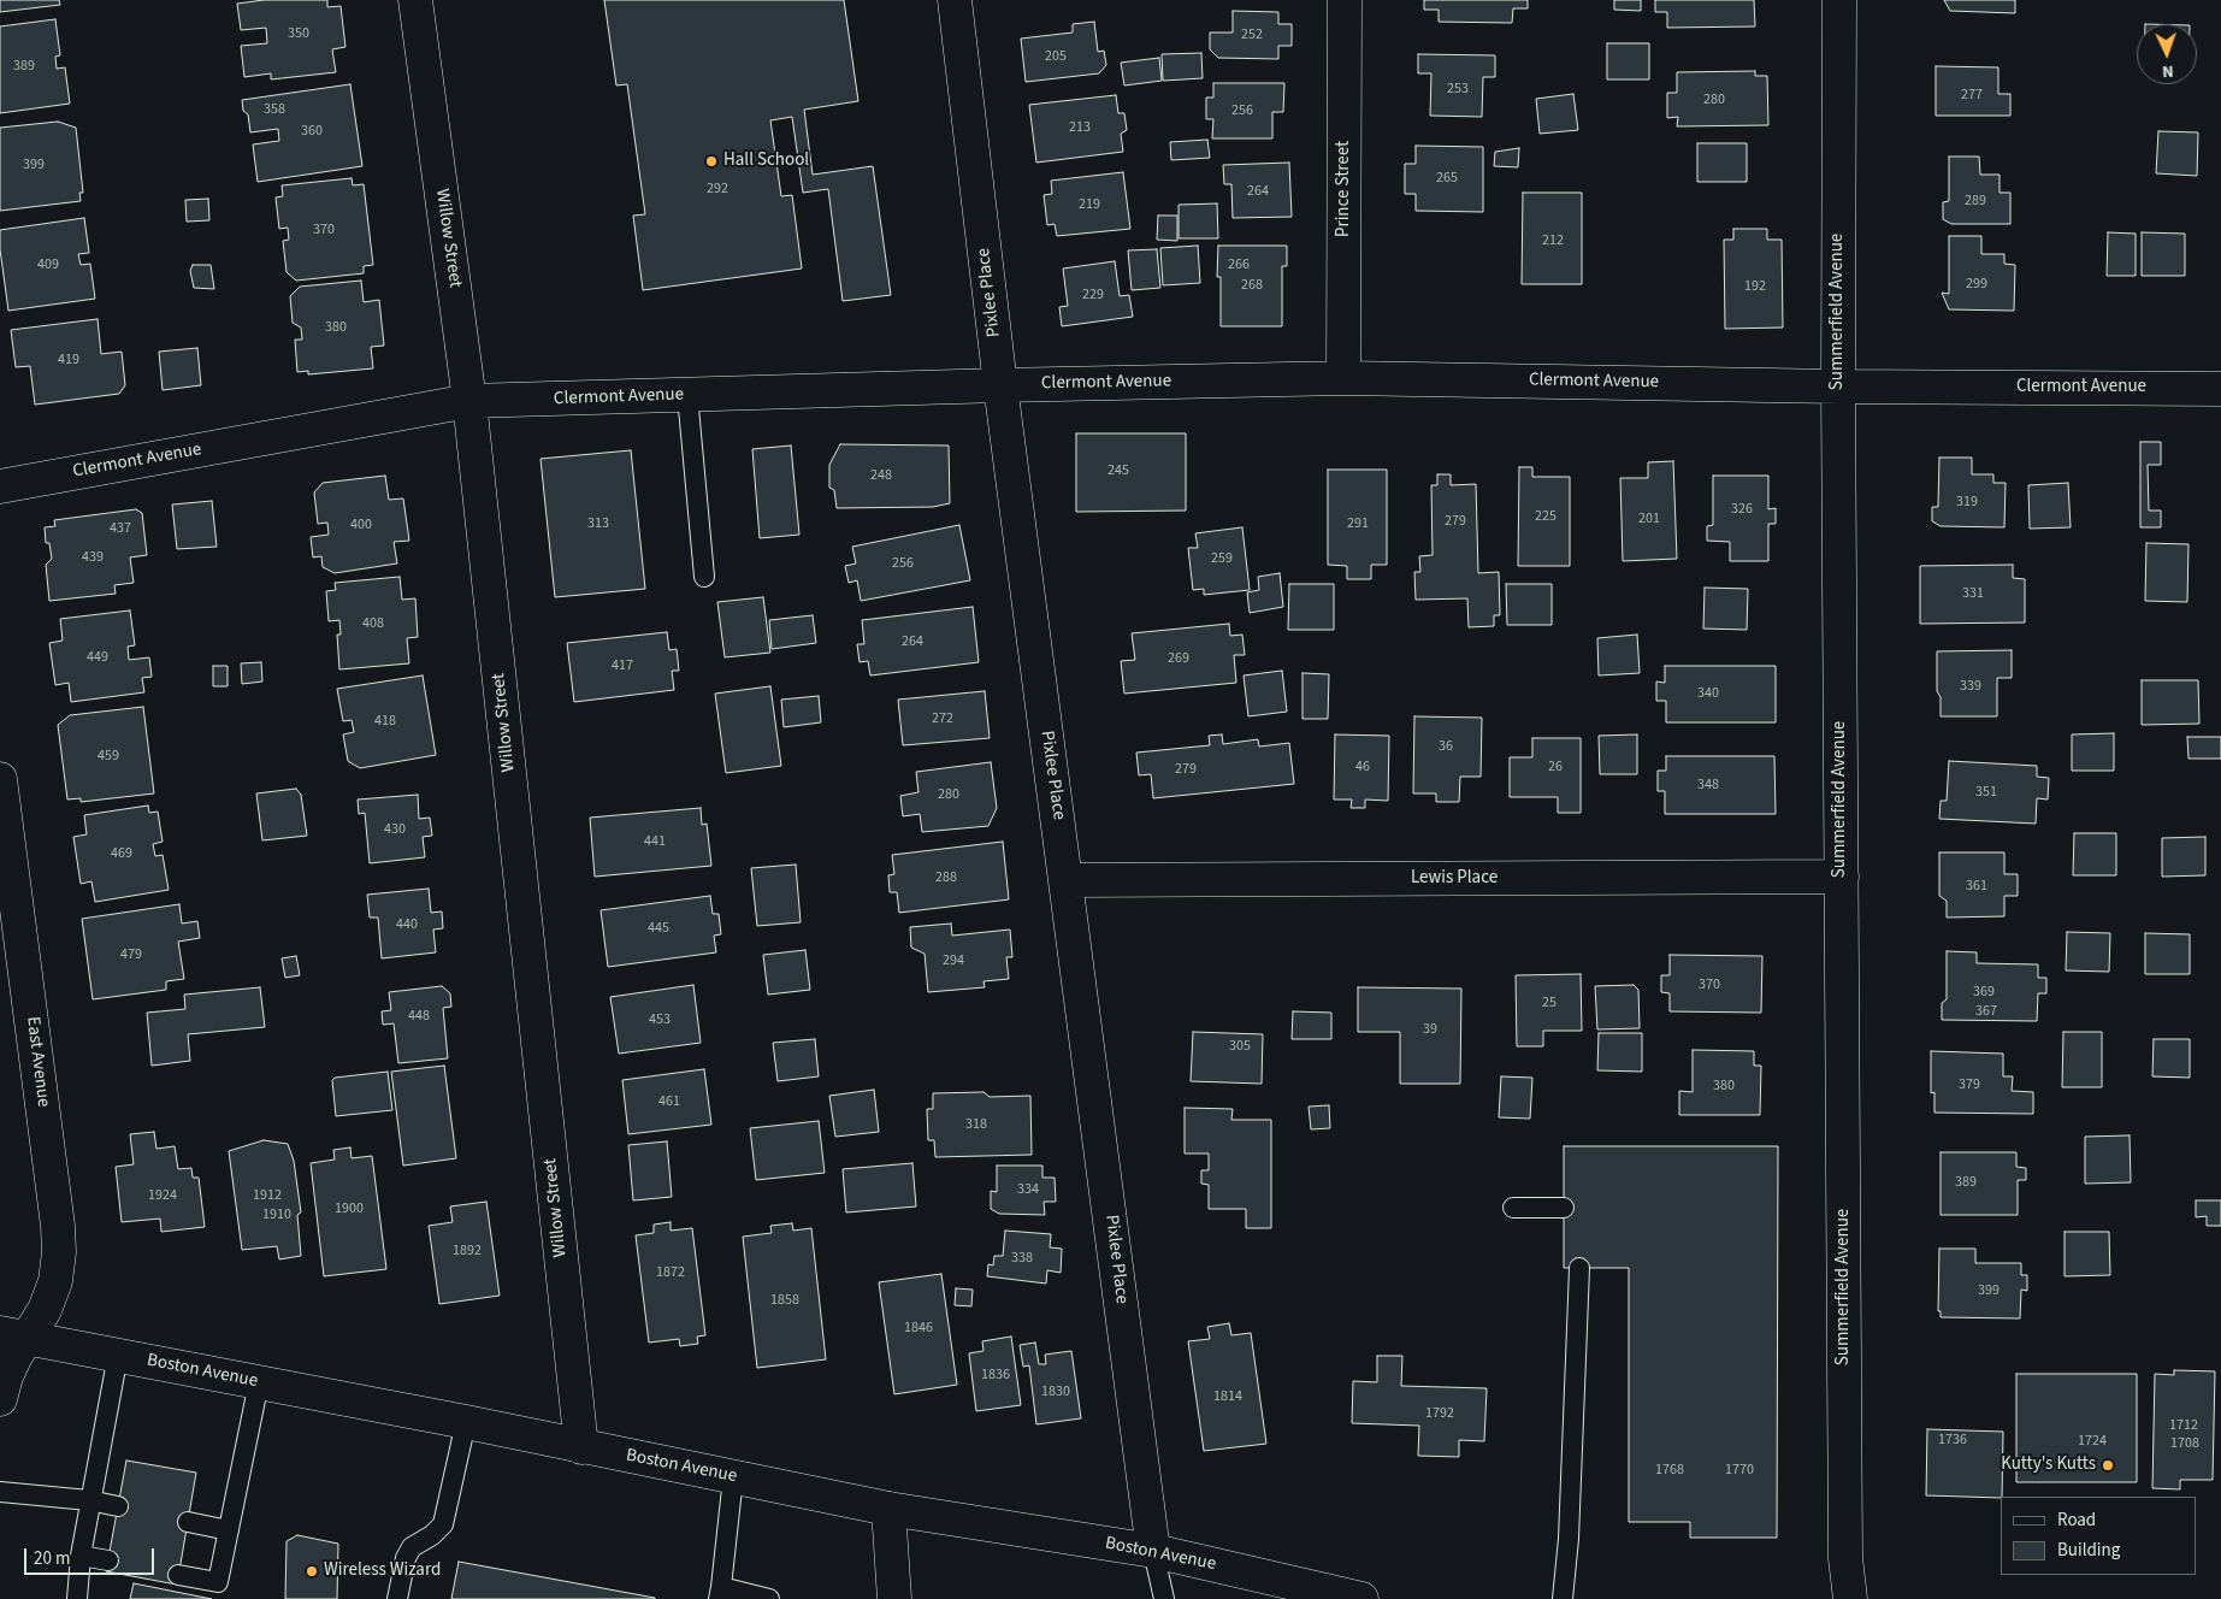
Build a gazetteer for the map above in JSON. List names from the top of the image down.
{
  "streets": {
    "street": [
      "Prince Street",
      "Willow Street",
      "Pixlee Place",
      "Summerfield Avenue",
      "Clermont Avenue",
      "Lewis Place",
      "East Avenue",
      "Boston Avenue"
    ]
  },
  "crossings": [
    ["Prince Street", "Clermont Avenue"],
    ["Willow Street", "Clermont Avenue"],
    ["Willow Street", "Boston Avenue"],
    ["Pixlee Place", "Clermont Avenue"],
    ["Pixlee Place", "Lewis Place"],
    ["Pixlee Place", "Boston Avenue"],
    ["Summerfield Avenue", "Clermont Avenue"],
    ["Summerfield Avenue", "Lewis Place"],
    ["East Avenue", "Boston Avenue"]
  ],
  "places": ["Hall School", "Kutty's Kutts", "Wireless Wizard"],
  "house_numbers": [
    "350",
    "252",
    "205",
    "389",
    "253",
    "277",
    "280",
    "358",
    "256",
    "213",
    "360",
    "399",
    "265",
    "292",
    "264",
    "289",
    "219",
    "370",
    "212",
    "409",
    "266",
    "299",
    "268",
    "192",
    "229",
    "380",
    "419",
    "245",
    "248",
    "319",
    "326",
    "225",
    "201",
    "279",
    "313",
    "291",
    "400",
    "437",
    "439",
    "259",
    "256",
    "331",
    "408",
    "264",
    "449",
    "269",
    "417",
    "339",
    "340",
    "272",
    "418",
    "36",
    "459",
    "46",
    "26",
    "279",
    "348",
    "351",
    "280",
    "430",
    "441",
    "469",
    "288",
    "361",
    "440",
    "445",
    "479",
    "294",
    "370",
    "369",
    "25",
    "367",
    "448",
    "453",
    "39",
    "305",
    "379",
    "380",
    "461",
    "318",
    "389",
    "334",
    "1924",
    "1912",
    "1900",
    "1910",
    "1892",
    "338",
    "1872",
    "399",
    "1858",
    "1846",
    "1836",
    "1830",
    "1814",
    "1792",
    "1712",
    "1736",
    "1724",
    "1708",
    "1768",
    "1770"
  ],
  "legend": ["Road", "Building"],
  "scale_bar": "20 m",
  "north": "bottom"
}
